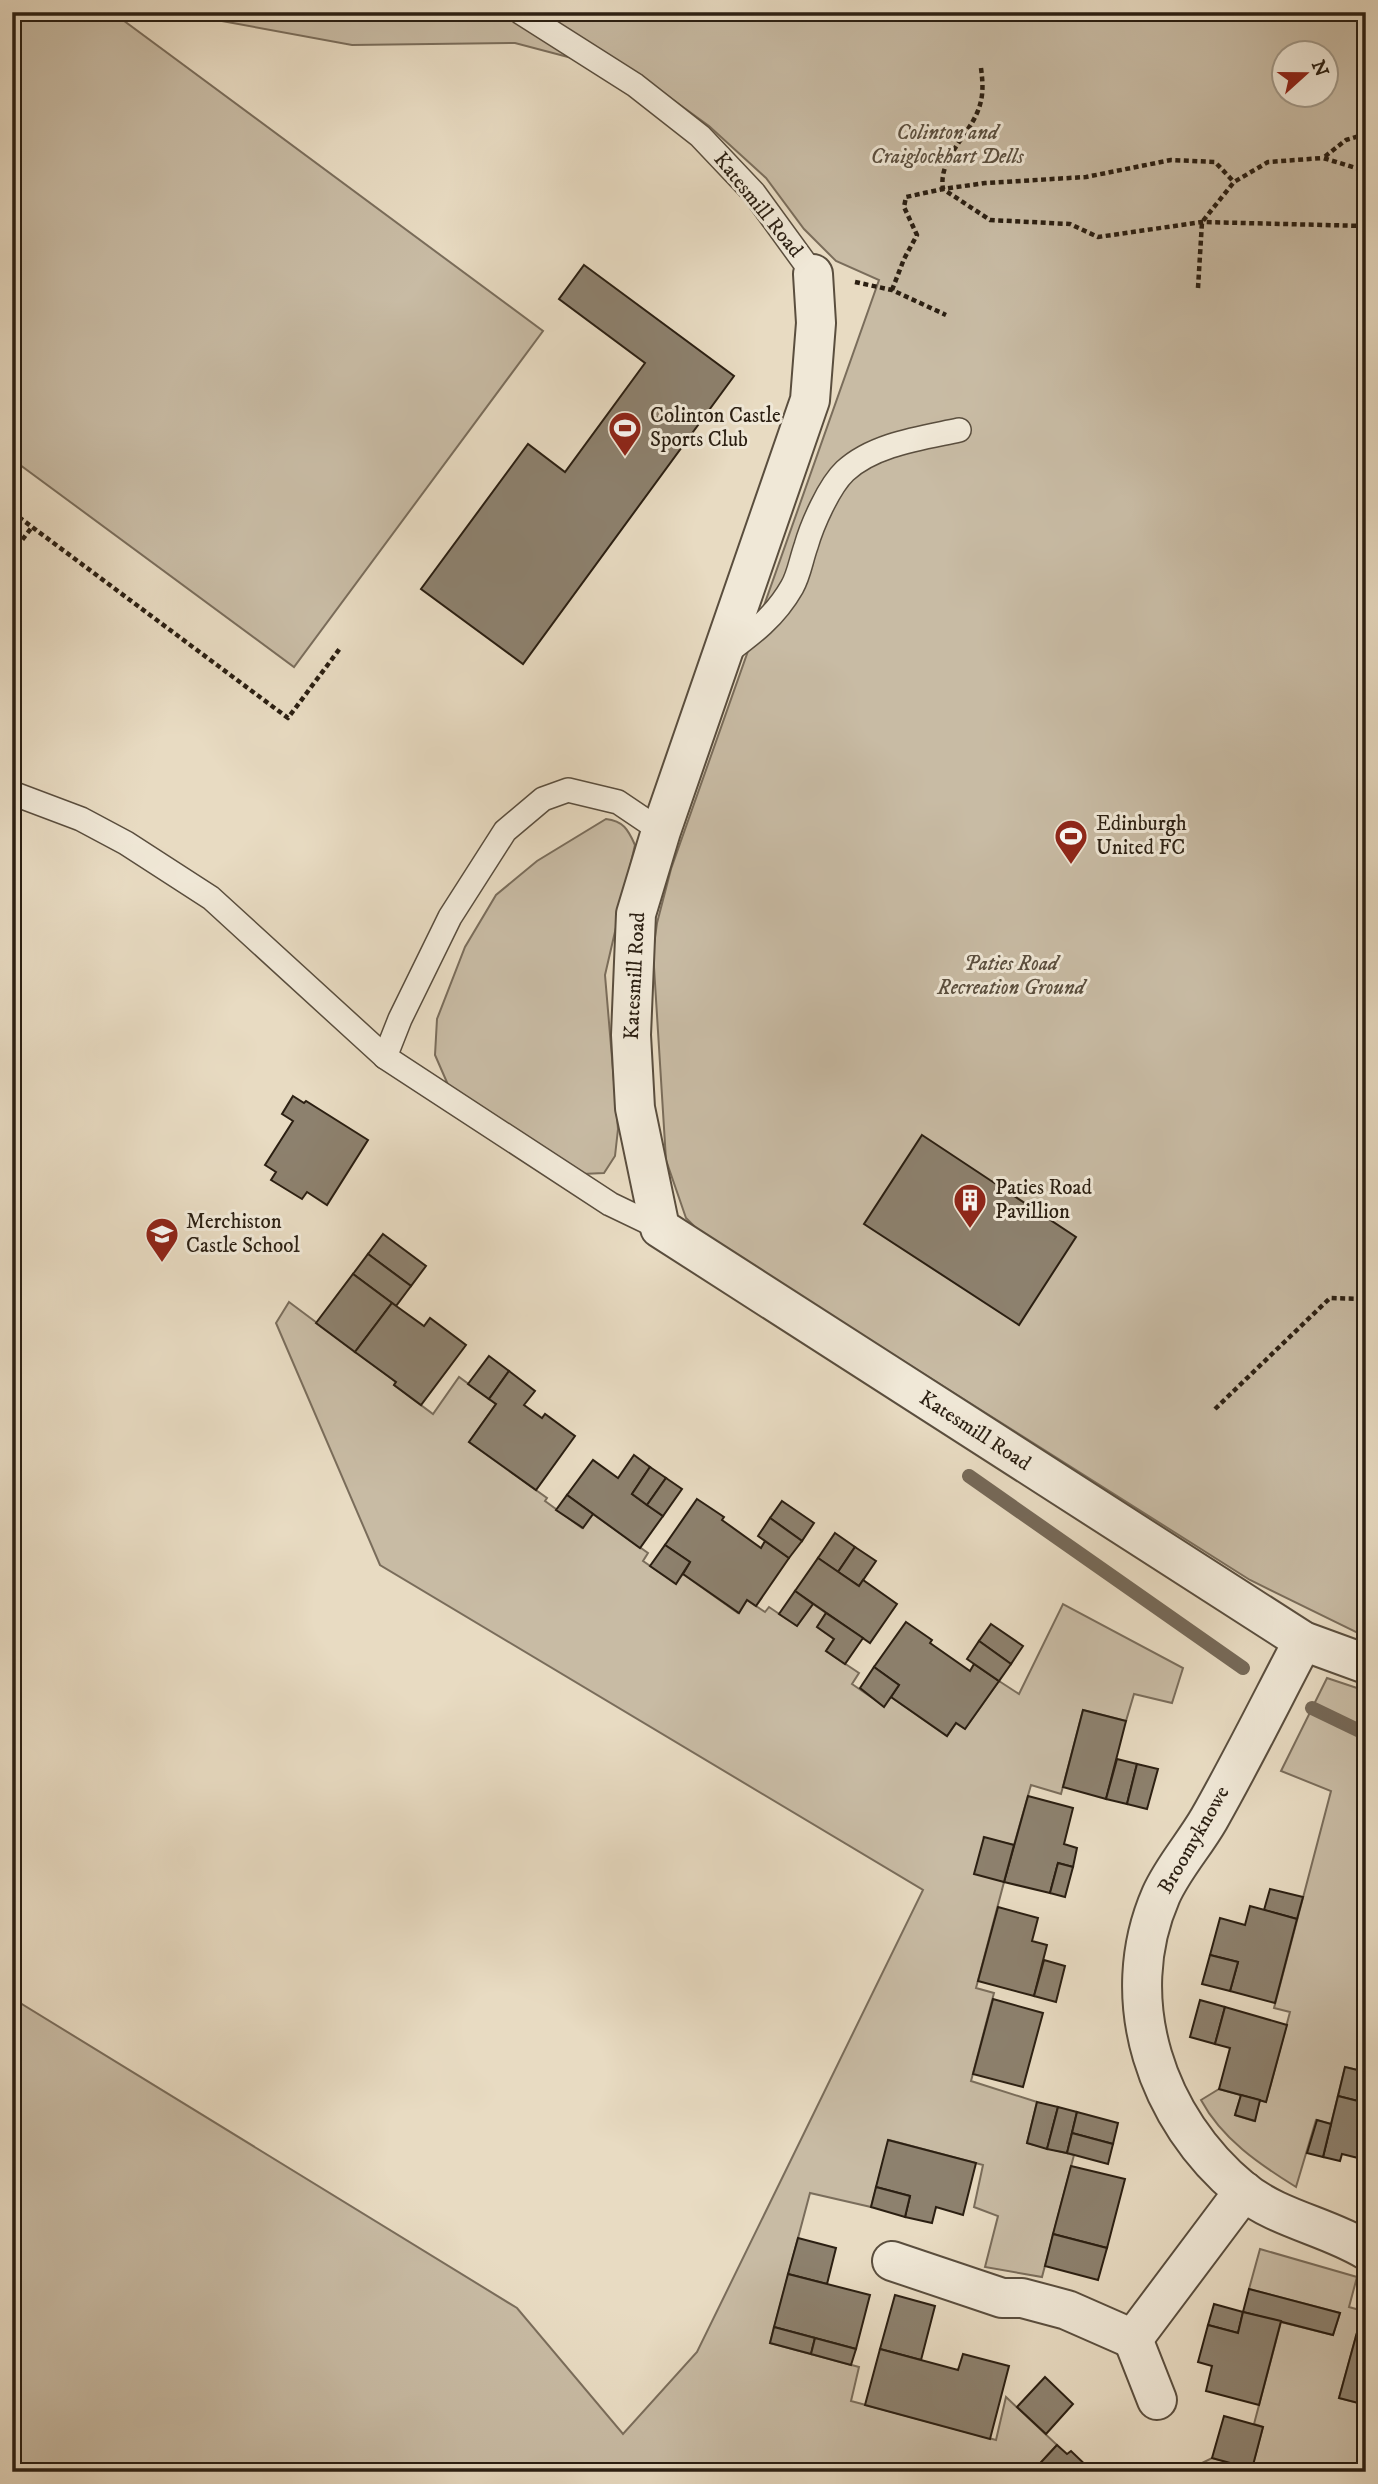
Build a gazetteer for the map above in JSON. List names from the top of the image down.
{
  "streets": {
    "street": ["Katesmill Road", "Broomyknowe"]
  },
  "crossings": [
    ["Katesmill Road", "Broomyknowe"]
  ],
  "parks": ["Colinton and Craiglockhart Dells", "Paties Road Recreation Ground"],
  "places": {
    "sports": ["Colinton Castle Sports Club", "Edinburgh United FC"],
    "building": ["Paties Road Pavillion"],
    "school or university": ["Merchiston Castle School"]
  },
  "north": "right"
}
